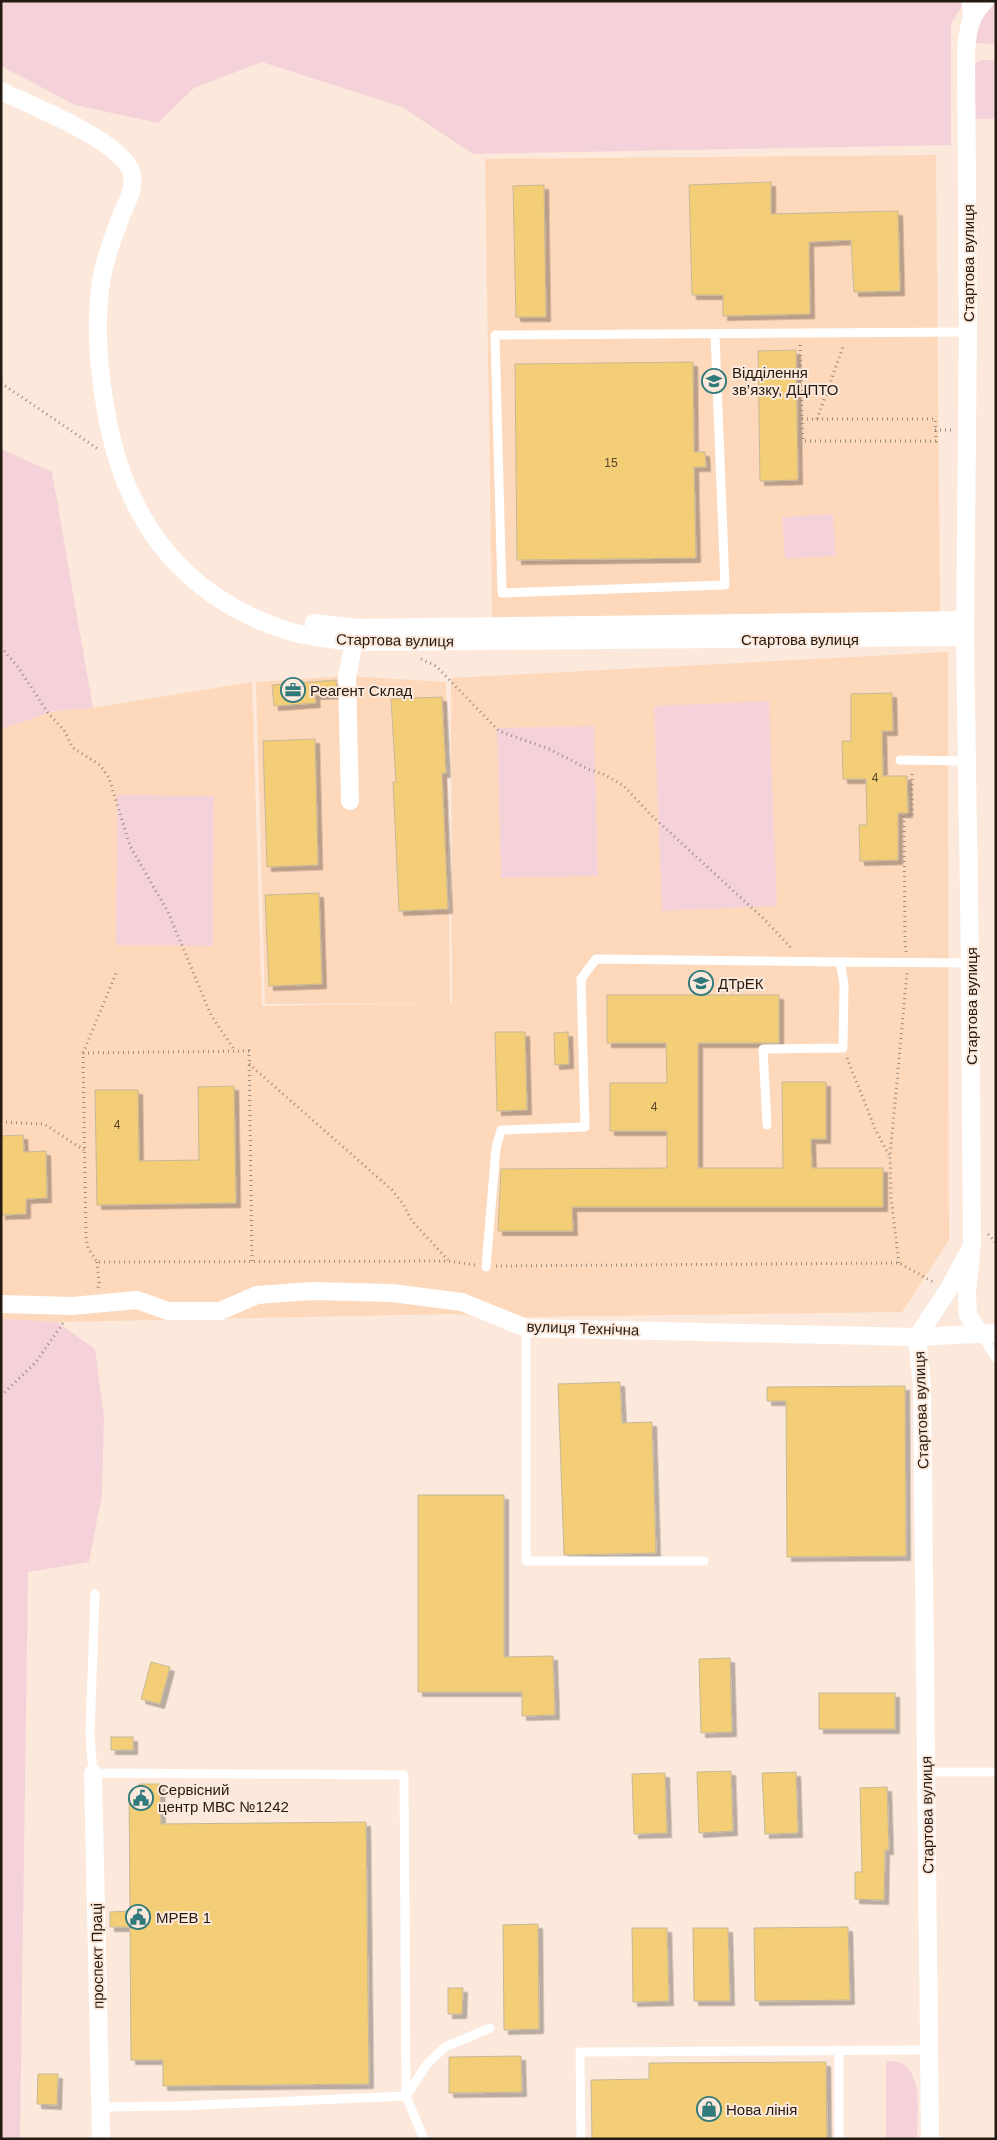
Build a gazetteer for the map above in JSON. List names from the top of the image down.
{
  "streets": {
    "street": ["Стартова вулиця", "вулиця Технічна", "проспект Праці"]
  },
  "crossings": [
    ["Стартова вулиця", "вулиця Технічна"]
  ],
  "places": {
    "school or university": ["Відділення зв’язку, ДЦПТО", "ДТрЕК"],
    "office": ["Реагент Склад"],
    "public building": ["Сервісний центр МВС №1242", "МРЕВ 1"],
    "shop": ["Нова лінія"]
  },
  "house_numbers": [
    "15",
    "4",
    "4",
    "4"
  ]
}
